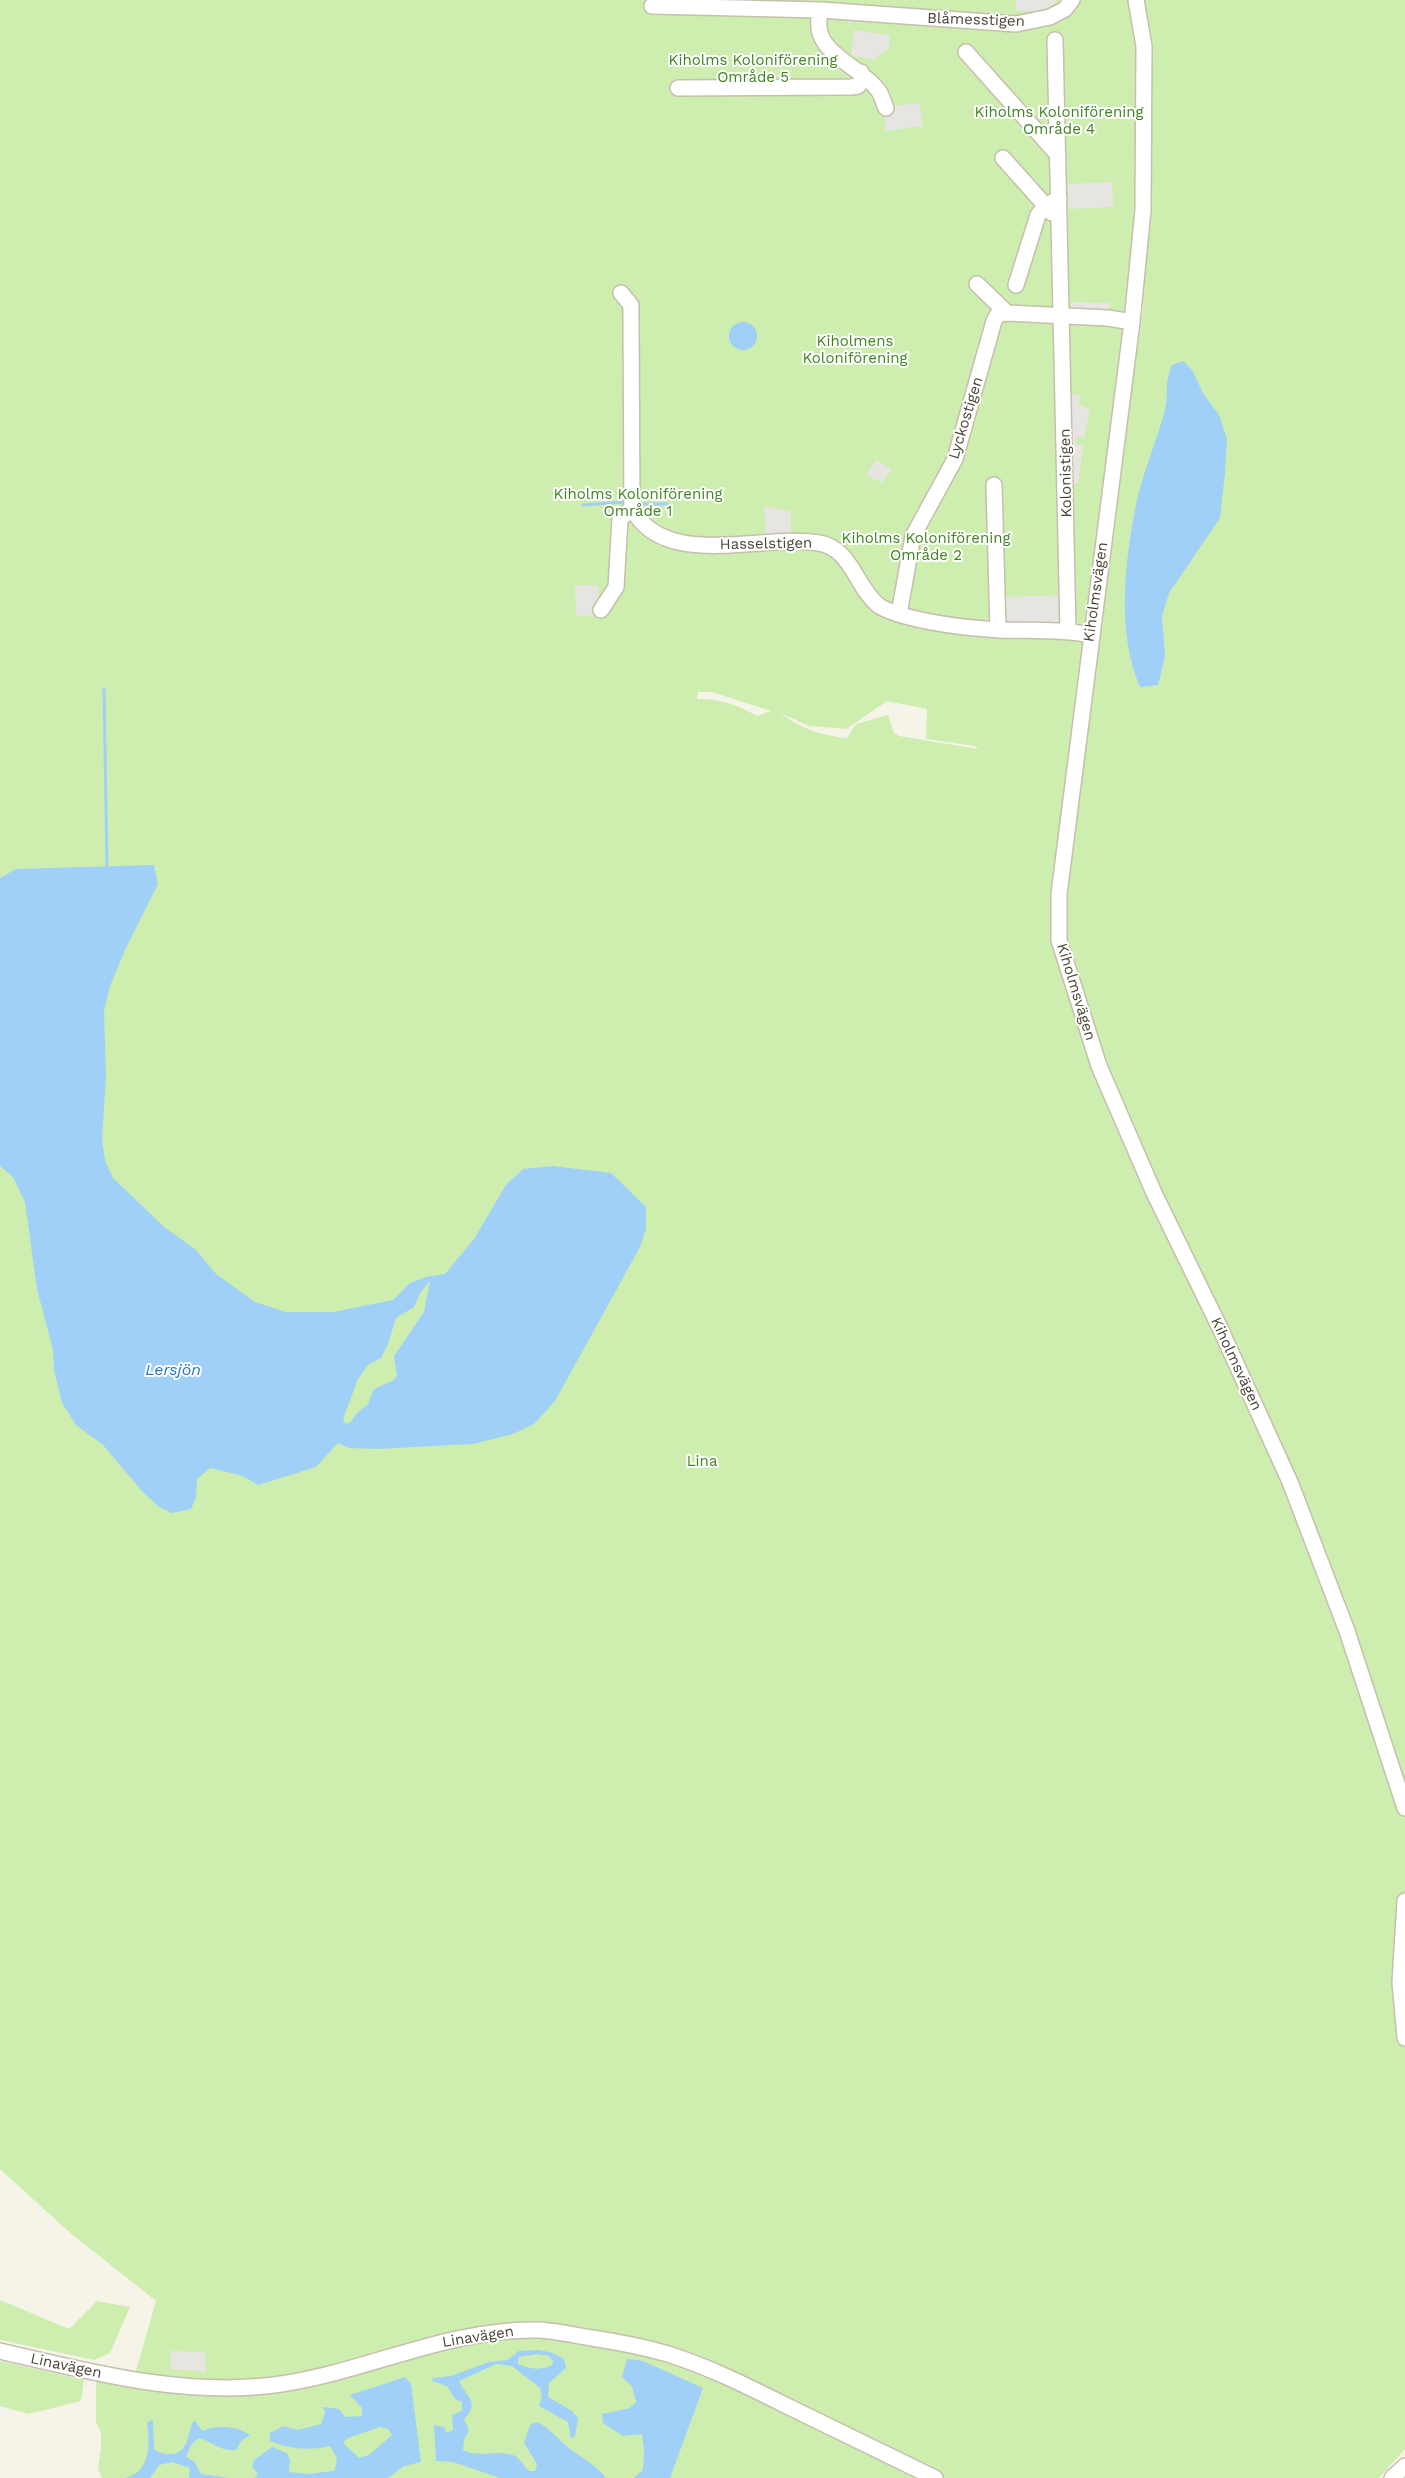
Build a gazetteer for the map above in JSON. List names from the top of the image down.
{
  "streets": {
    "street": [
      "Blåmesstigen",
      "Lyckostigen",
      "Kolonistigen",
      "Hasselstigen",
      "Kiholmsvägen",
      "Linavägen"
    ]
  },
  "crossings": [
    ["Lyckostigen", "Hasselstigen"],
    ["Kolonistigen", "Hasselstigen"],
    ["Hasselstigen", "Kiholmsvägen"]
  ],
  "water": ["Lersjön"],
  "parks": [
    "Kiholms Koloniförening Område 5",
    "Kiholms Koloniförening Område 4",
    "Kiholmens Koloniförening",
    "Kiholms Koloniförening Område 1",
    "Kiholms Koloniförening Område 2",
    "Lina"
  ]
}
